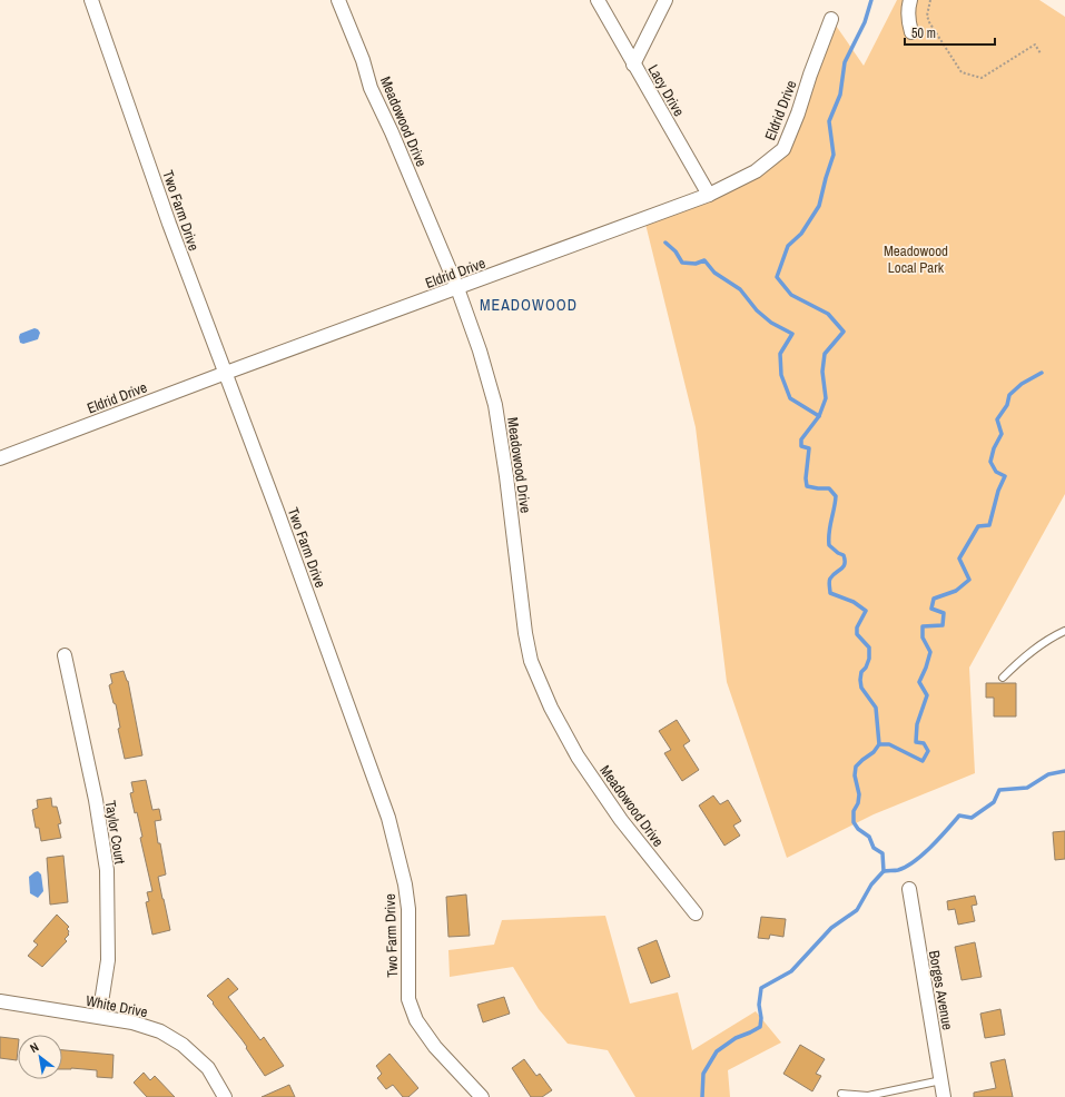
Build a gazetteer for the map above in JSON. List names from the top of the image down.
{
  "streets": {
    "street": [
      "Lacy Drive",
      "Eldrid Drive",
      "Meadowood Drive",
      "Two Farm Drive",
      "Taylor Court",
      "Borges Avenue",
      "White Drive"
    ]
  },
  "crossings": [
    ["Lacy Drive", "Eldrid Drive"],
    ["Eldrid Drive", "Meadowood Drive"],
    ["Eldrid Drive", "Two Farm Drive"],
    ["Taylor Court", "White Drive"]
  ],
  "districts": ["MEADOWOOD"],
  "parks": ["Meadowood Local Park"],
  "scale_bar": "50 m",
  "north": "top left"
}
